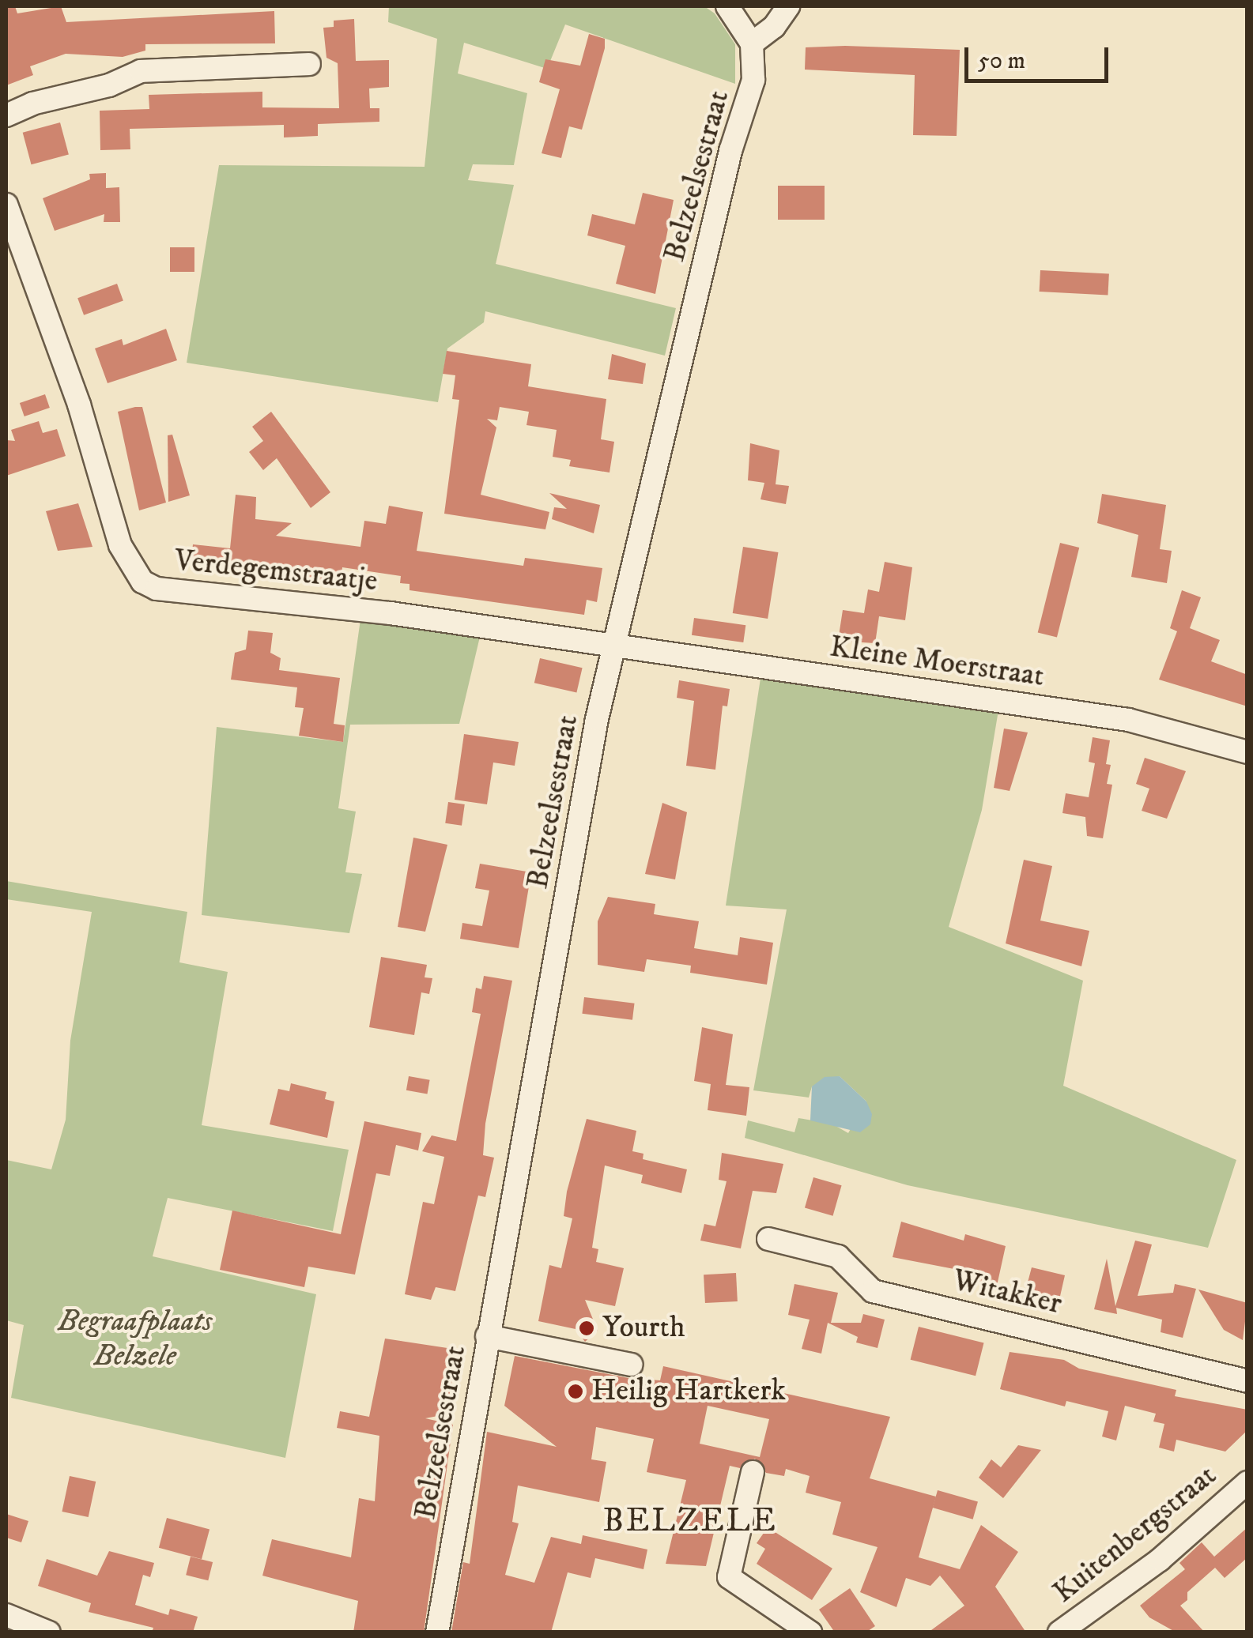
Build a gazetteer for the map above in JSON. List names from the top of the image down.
{
  "streets": {
    "street": [
      "Belzeelsestraat",
      "Verdegemstraatje",
      "Kleine Moerstraat",
      "Witakker",
      "Kuitenbergstraat"
    ]
  },
  "crossings": [
    ["Belzeelsestraat", "Verdegemstraatje"],
    ["Belzeelsestraat", "Kleine Moerstraat"],
    ["Verdegemstraatje", "Kleine Moerstraat"]
  ],
  "districts": ["BELZELE"],
  "parks": ["Begraafplaats Belzele"],
  "places": ["Yourth", "Heilig Hartkerk"],
  "scale_bar": "50 m"
}
